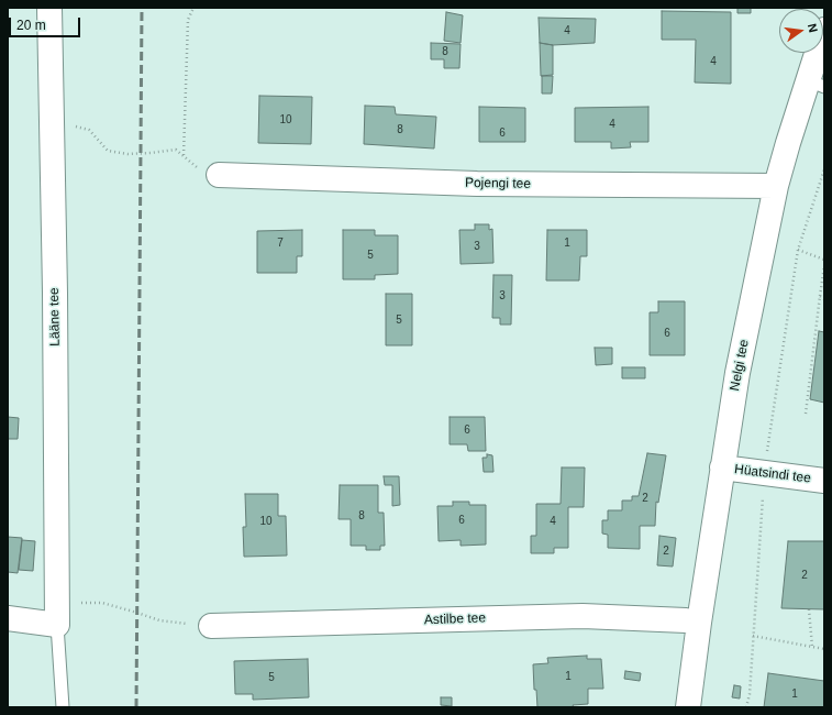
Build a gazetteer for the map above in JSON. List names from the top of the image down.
{
  "streets": {
    "street": [
      "Pojengi tee",
      "Lääne tee",
      "Nelgi tee",
      "Hüatsindi tee",
      "Astilbe tee"
    ]
  },
  "crossings": [
    ["Pojengi tee", "Nelgi tee"],
    ["Nelgi tee", "Hüatsindi tee"],
    ["Nelgi tee", "Astilbe tee"]
  ],
  "house_numbers": [
    "4",
    "8",
    "4",
    "10",
    "4",
    "8",
    "6",
    "7",
    "1",
    "3",
    "5",
    "3",
    "5",
    "6",
    "6",
    "2",
    "8",
    "6",
    "10",
    "4",
    "2",
    "2",
    "1",
    "5",
    "1"
  ],
  "scale_bar": "20 m",
  "north": "right"
}
